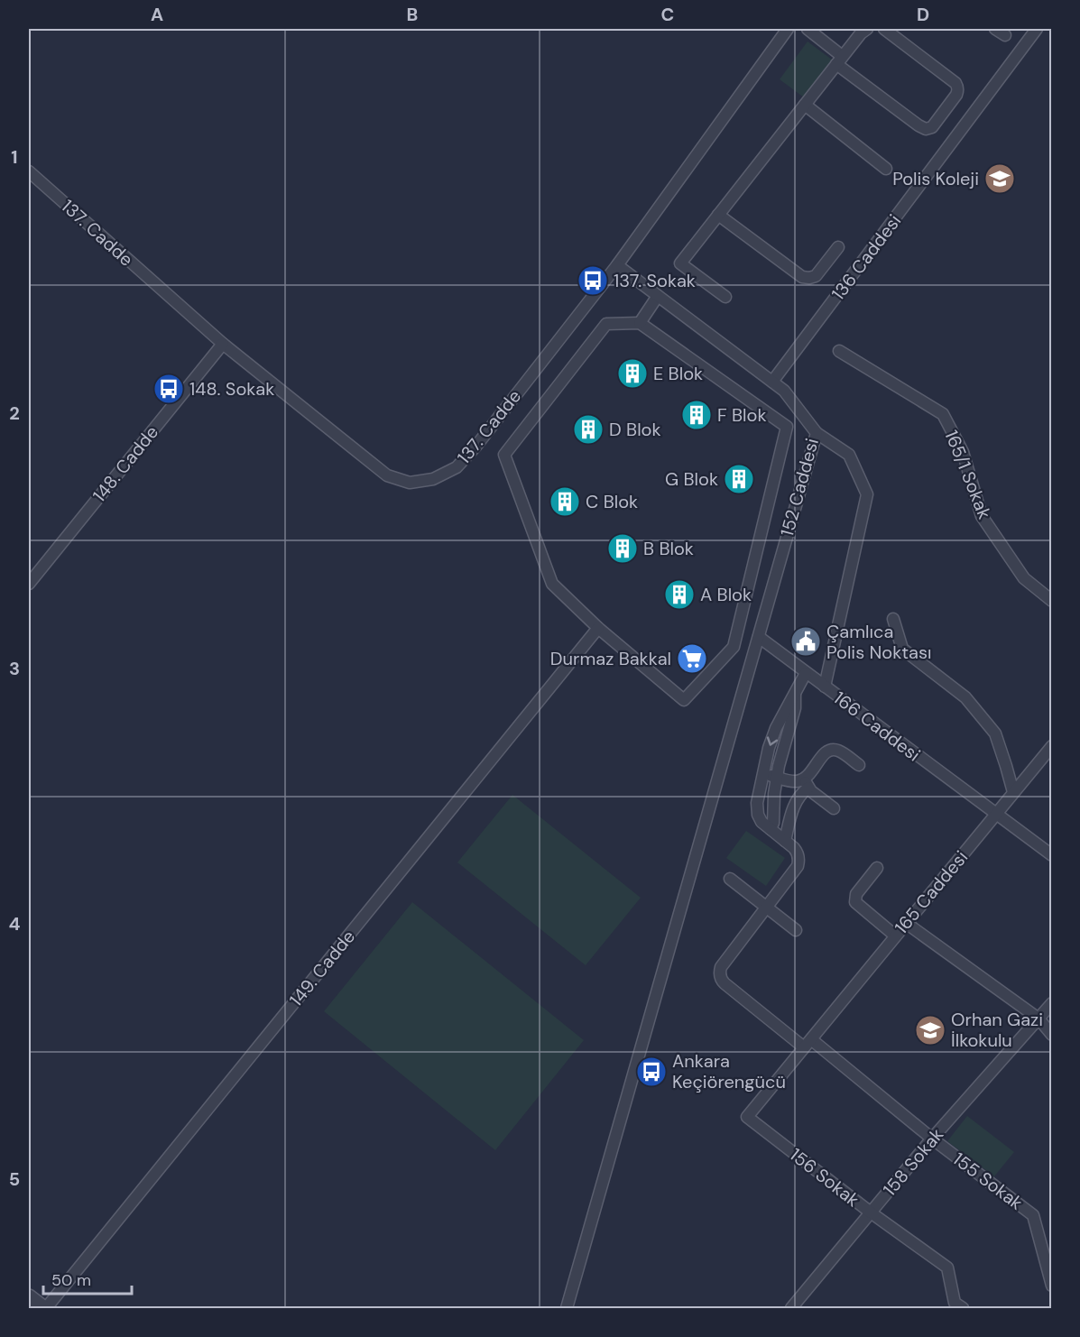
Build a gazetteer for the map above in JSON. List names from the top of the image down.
{
  "streets": {
    "street": [
      "137. Cadde",
      "136 Caddesi",
      "148. Cadde",
      "165/1 Sokak",
      "152 Caddesi",
      "166 Caddesi",
      "165 Caddesi",
      "149. Cadde",
      "158 Sokak",
      "156 Sokak",
      "155 Sokak"
    ]
  },
  "crossings": [
    ["137. Cadde", "148. Cadde"],
    ["137. Cadde", "152 Caddesi"],
    ["136 Caddesi", "152 Caddesi"],
    ["152 Caddesi", "166 Caddesi"],
    ["166 Caddesi", "165 Caddesi"],
    ["165 Caddesi", "156 Sokak"],
    ["165 Caddesi", "155 Sokak"],
    ["158 Sokak", "156 Sokak"],
    ["158 Sokak", "155 Sokak"],
    ["156 Sokak", "155 Sokak"]
  ],
  "places": {
    "school or university": ["Polis Koleji", "Orhan Gazi İlkokulu"],
    "bus stop": ["137. Sokak", "148. Sokak", "Ankara Keçiörengücü"],
    "building": [
      "E Blok",
      "F Blok",
      "D Blok",
      "G Blok",
      "C Blok",
      "B Blok",
      "A Blok"
    ],
    "public building": ["Çamlıca Polis Noktası"],
    "supermarket": ["Durmaz Bakkal"]
  },
  "scale_bar": "50 m",
  "grid": {
    "columns": [
      "A",
      "B",
      "C",
      "D"
    ],
    "rows": [
      "1",
      "2",
      "3",
      "4",
      "5"
    ]
  }
}
